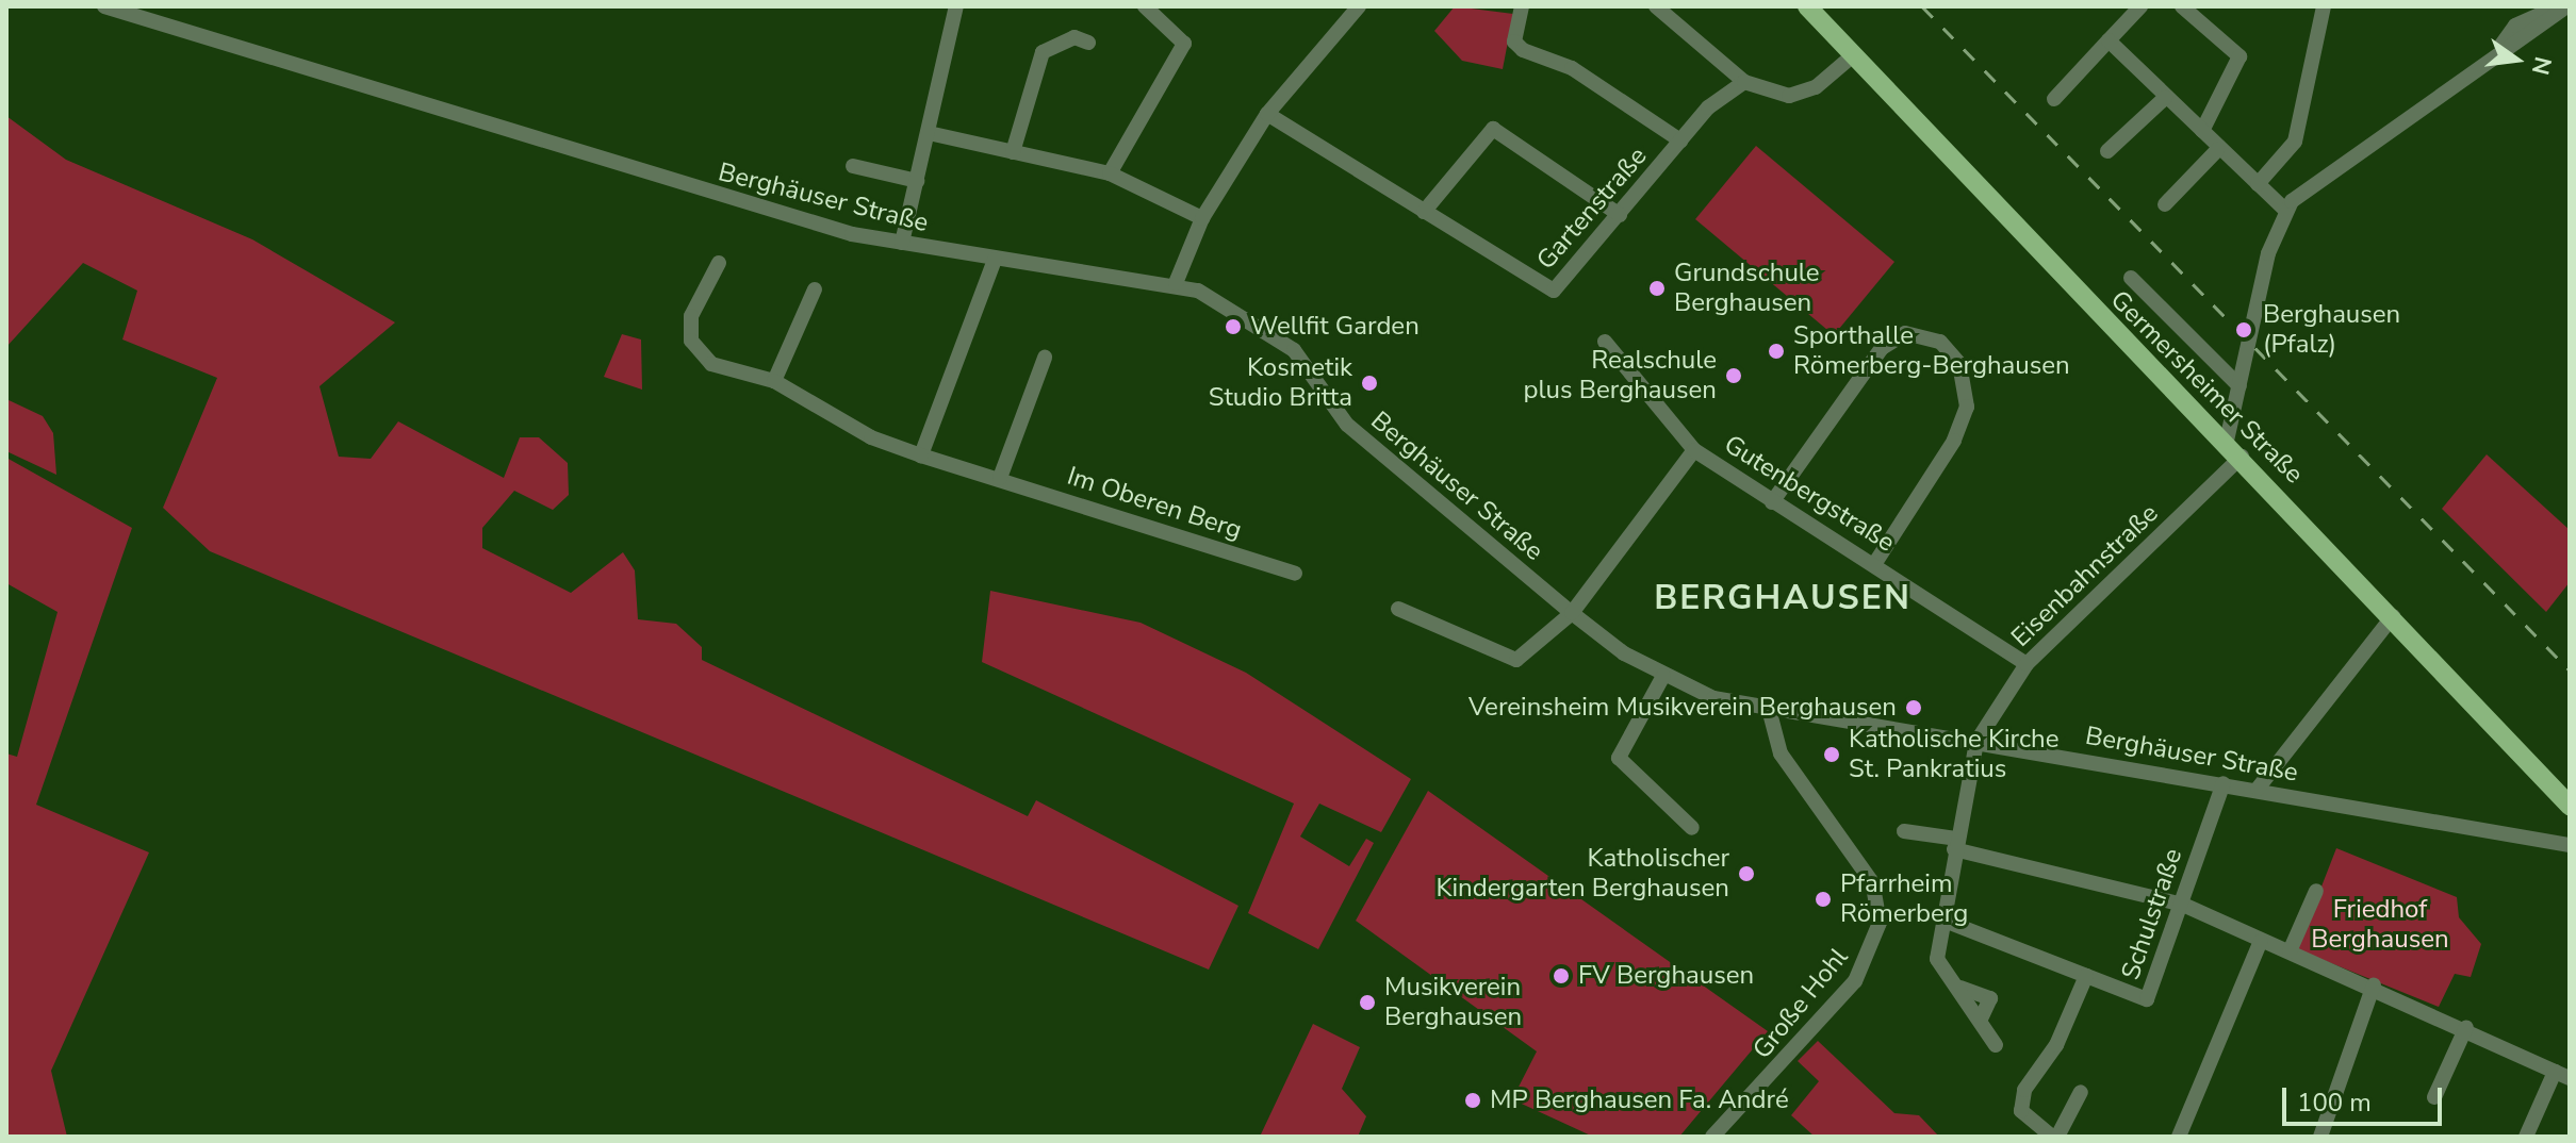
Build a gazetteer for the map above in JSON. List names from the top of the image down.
{
  "streets": {
    "main road": ["Germersheimer Straße"],
    "street": [
      "Berghäuser Straße",
      "Gartenstraße",
      "Gutenbergstraße",
      "Im Oberen Berg",
      "Eisenbahnstraße",
      "Schulstraße",
      "Große Hohl"
    ]
  },
  "crossings": [
    ["Berghäuser Straße", "Gutenbergstraße"],
    ["Berghäuser Straße", "Eisenbahnstraße"],
    ["Berghäuser Straße", "Schulstraße"],
    ["Berghäuser Straße", "Große Hohl"],
    ["Germersheimer Straße", "Eisenbahnstraße"],
    ["Gutenbergstraße", "Eisenbahnstraße"]
  ],
  "districts": ["BERGHAUSEN"],
  "parks": ["Friedhof Berghausen"],
  "places": [
    "Grundschule Berghausen",
    "Wellfit Garden",
    "Berghausen (Pfalz)",
    "Sporthalle Römerberg-Berghausen",
    "Realschule plus Berghausen",
    "Kosmetik Studio Britta",
    "Vereinsheim Musikverein Berghausen",
    "Katholische Kirche St. Pankratius",
    "Katholischer Kindergarten Berghausen",
    "Pfarrheim Römerberg",
    "FV Berghausen",
    "Musikverein Berghausen",
    "MP Berghausen Fa. André"
  ],
  "scale_bar": "100 m",
  "north": "right"
}
